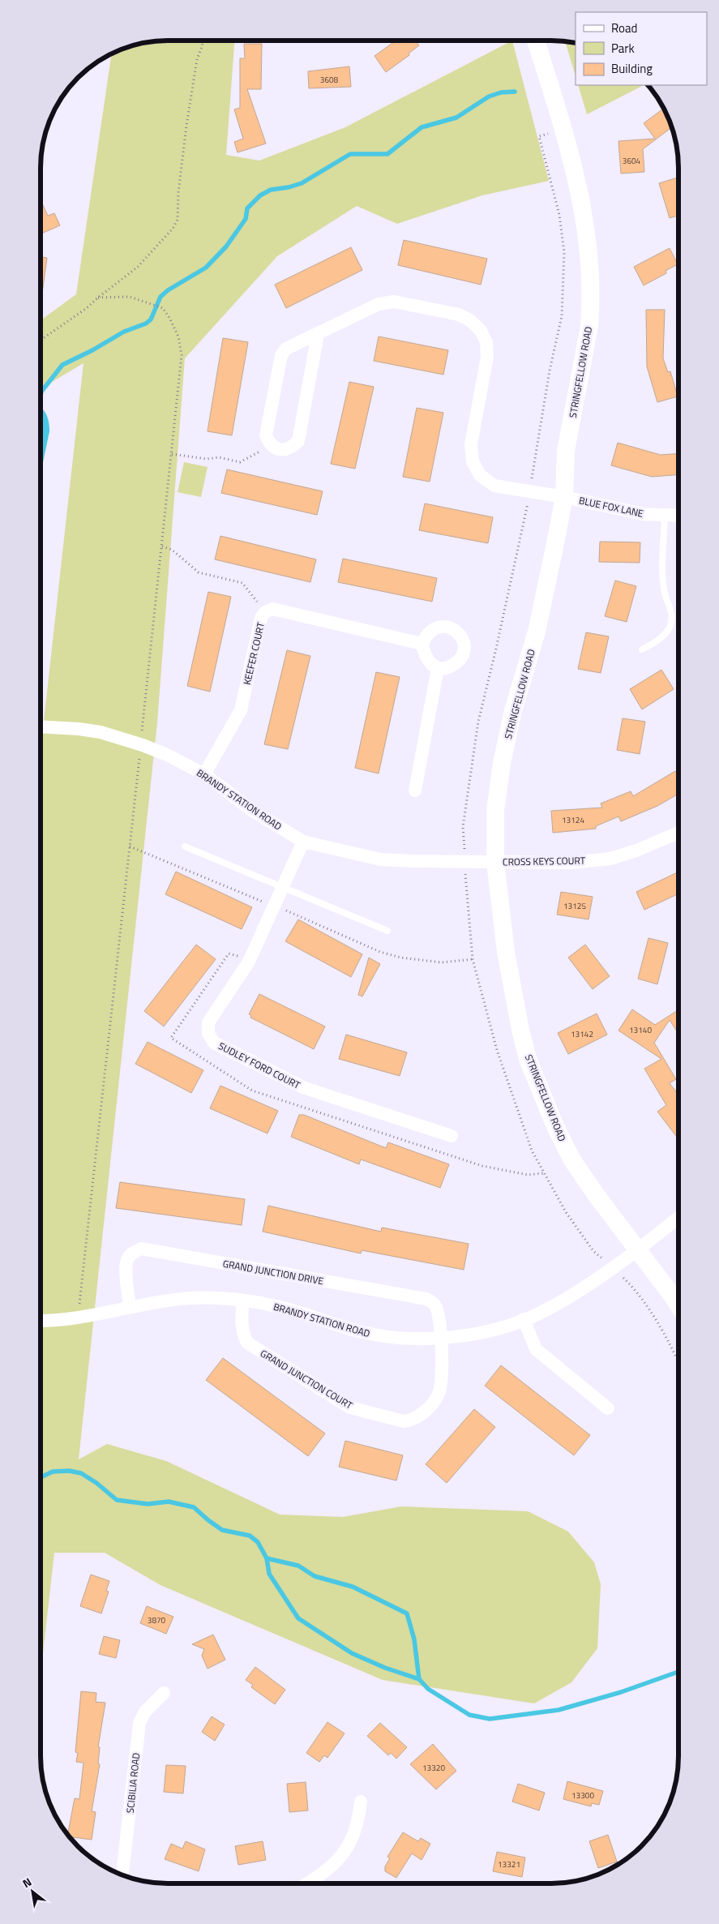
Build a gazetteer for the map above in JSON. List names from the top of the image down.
{
  "streets": {
    "main road": ["STRINGFELLOW ROAD"],
    "street": [
      "BLUE FOX LANE",
      "KEEFER COURT",
      "BRANDY STATION ROAD",
      "CROSS KEYS COURT",
      "SUDLEY FORD COURT",
      "GRAND JUNCTION DRIVE",
      "GRAND JUNCTION COURT",
      "SCIBILIA ROAD"
    ]
  },
  "crossings": [
    ["STRINGFELLOW ROAD", "BLUE FOX LANE"],
    ["STRINGFELLOW ROAD", "BRANDY STATION ROAD"],
    ["STRINGFELLOW ROAD", "CROSS KEYS COURT"],
    ["KEEFER COURT", "BRANDY STATION ROAD"],
    ["BRANDY STATION ROAD", "CROSS KEYS COURT"],
    ["BRANDY STATION ROAD", "SUDLEY FORD COURT"],
    ["BRANDY STATION ROAD", "GRAND JUNCTION DRIVE"],
    ["BRANDY STATION ROAD", "GRAND JUNCTION COURT"],
    ["GRAND JUNCTION DRIVE", "GRAND JUNCTION COURT"]
  ],
  "house_numbers": [
    "3608",
    "3604",
    "13124",
    "13125",
    "13140",
    "13142",
    "3870",
    "13320",
    "13300",
    "13321"
  ],
  "legend": ["Road", "Park", "Building"],
  "north": "top left"
}
